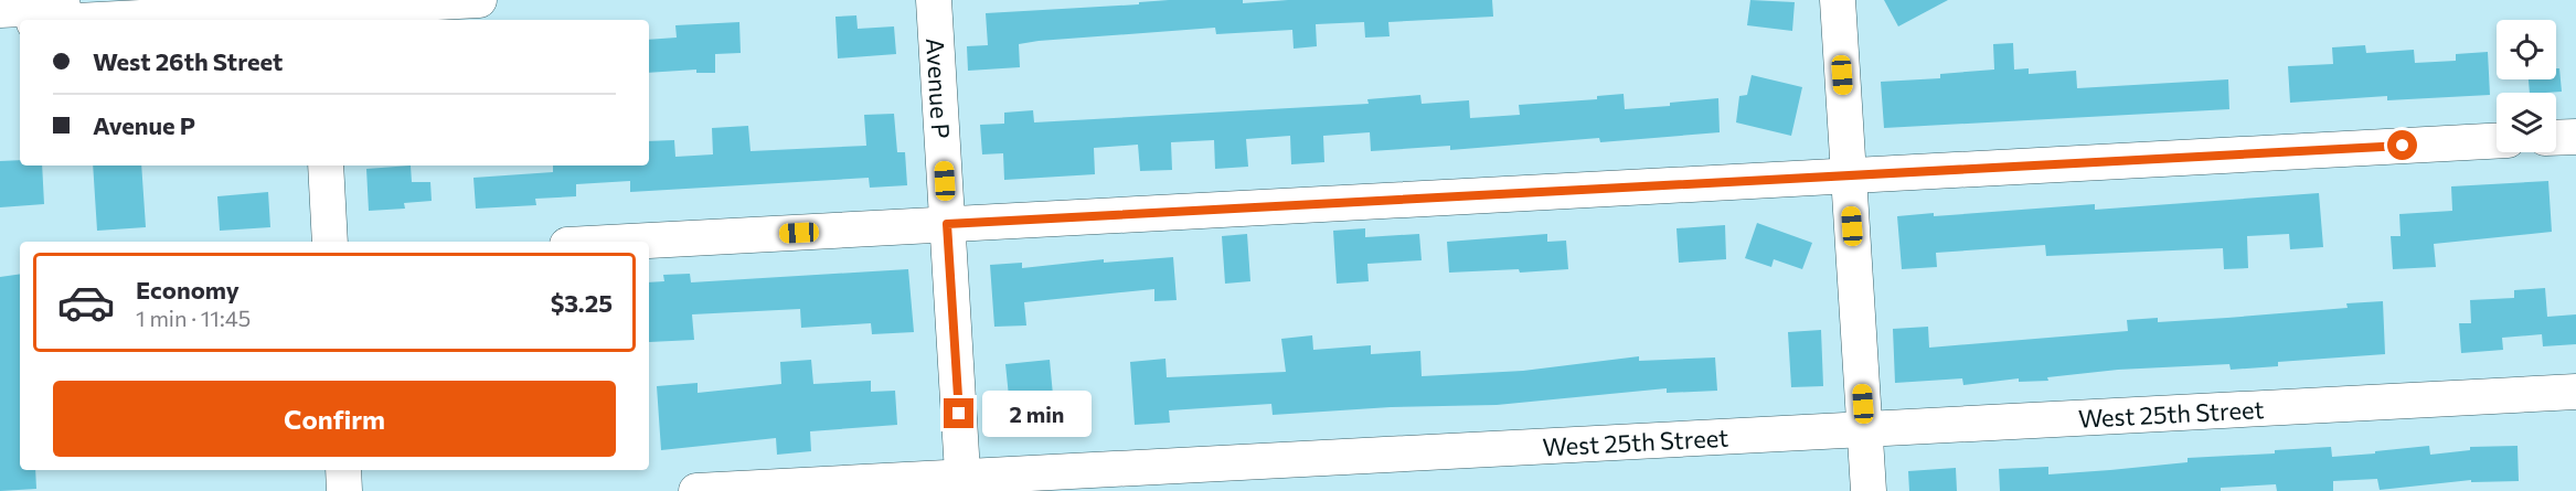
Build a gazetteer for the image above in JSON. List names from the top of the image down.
{
  "streets": {
    "street": ["Avenue P", "West 25th Street"]
  },
  "crossings": [
    ["Avenue P", "West 25th Street"]
  ],
  "page": {
    "banner": ["West 26th Street", "Avenue P"],
    "list": [
      {
        "name": "Economy",
        "note": "1 min · 11:45",
        "value": "$3.25"
      }
    ],
    "buttons": "Confirm",
    "bubble": "2 min"
  }
}
